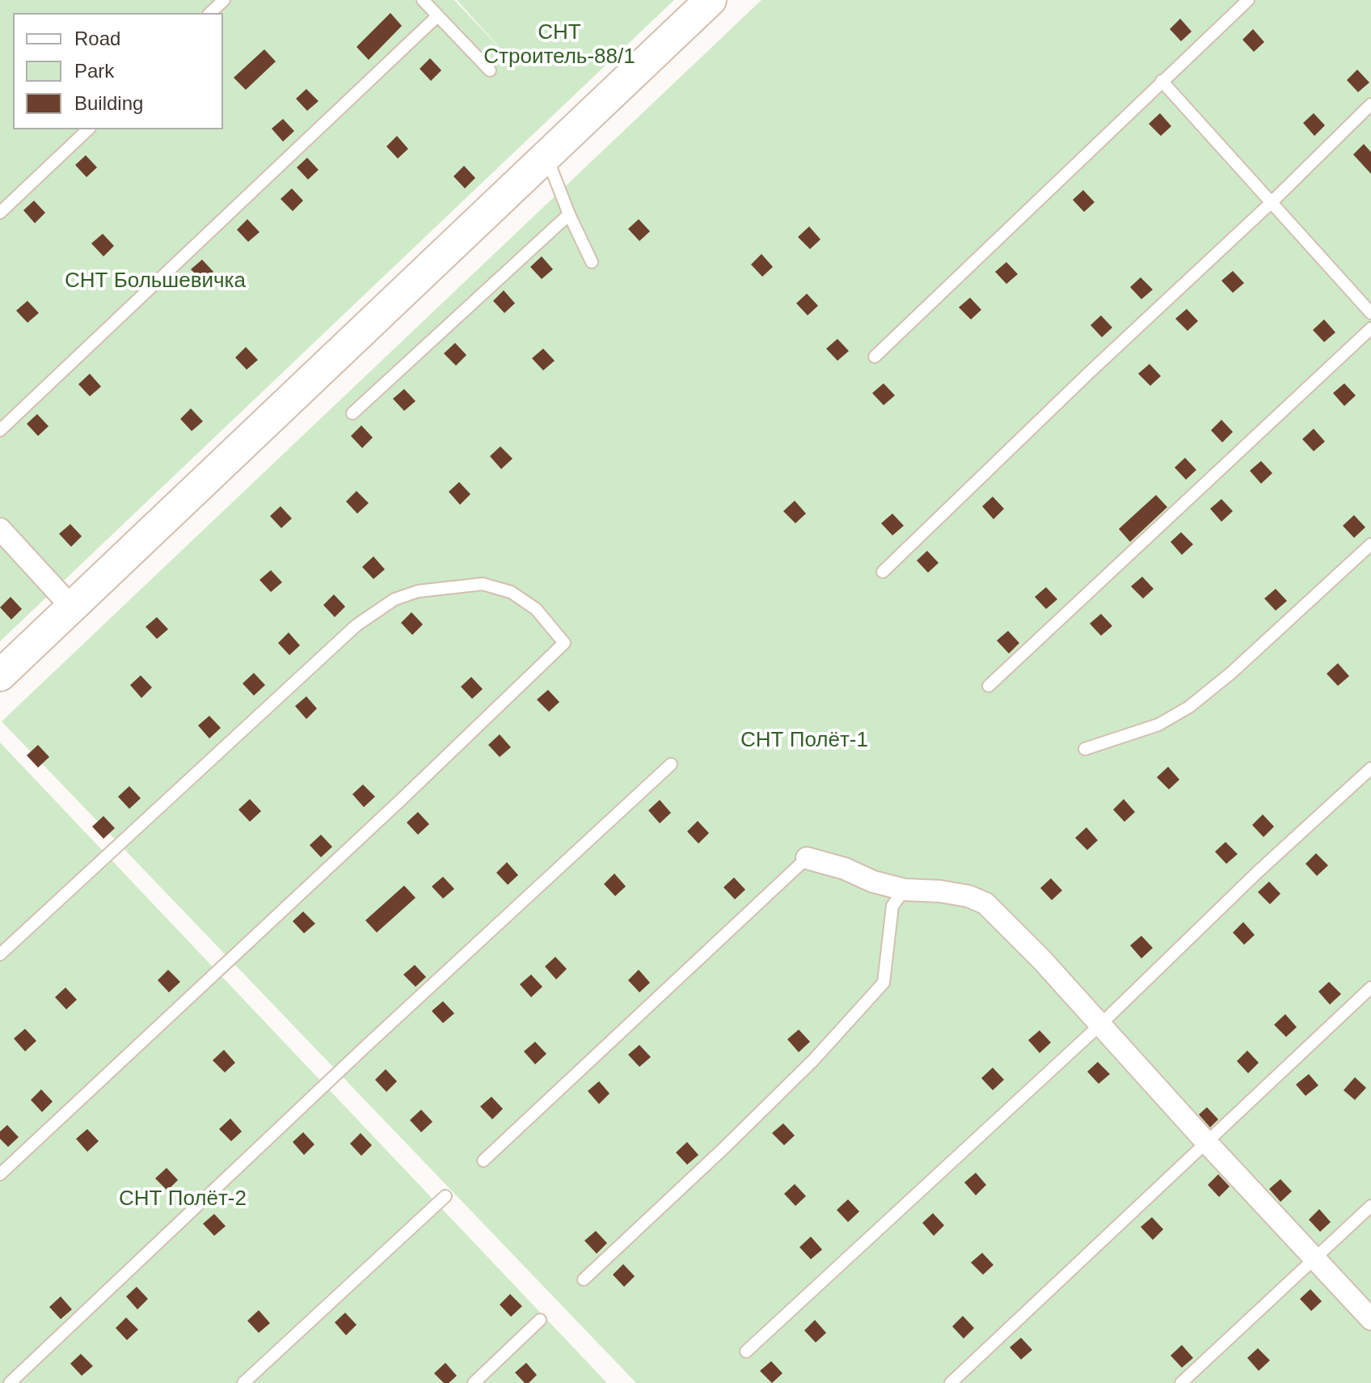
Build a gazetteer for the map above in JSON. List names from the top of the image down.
{
  "parks": [
    "СНТ Строитель-88/1",
    "СНТ Большевичка",
    "СНТ Полёт-1",
    "СНТ Полёт-2"
  ],
  "legend": ["Road", "Park", "Building"]
}
